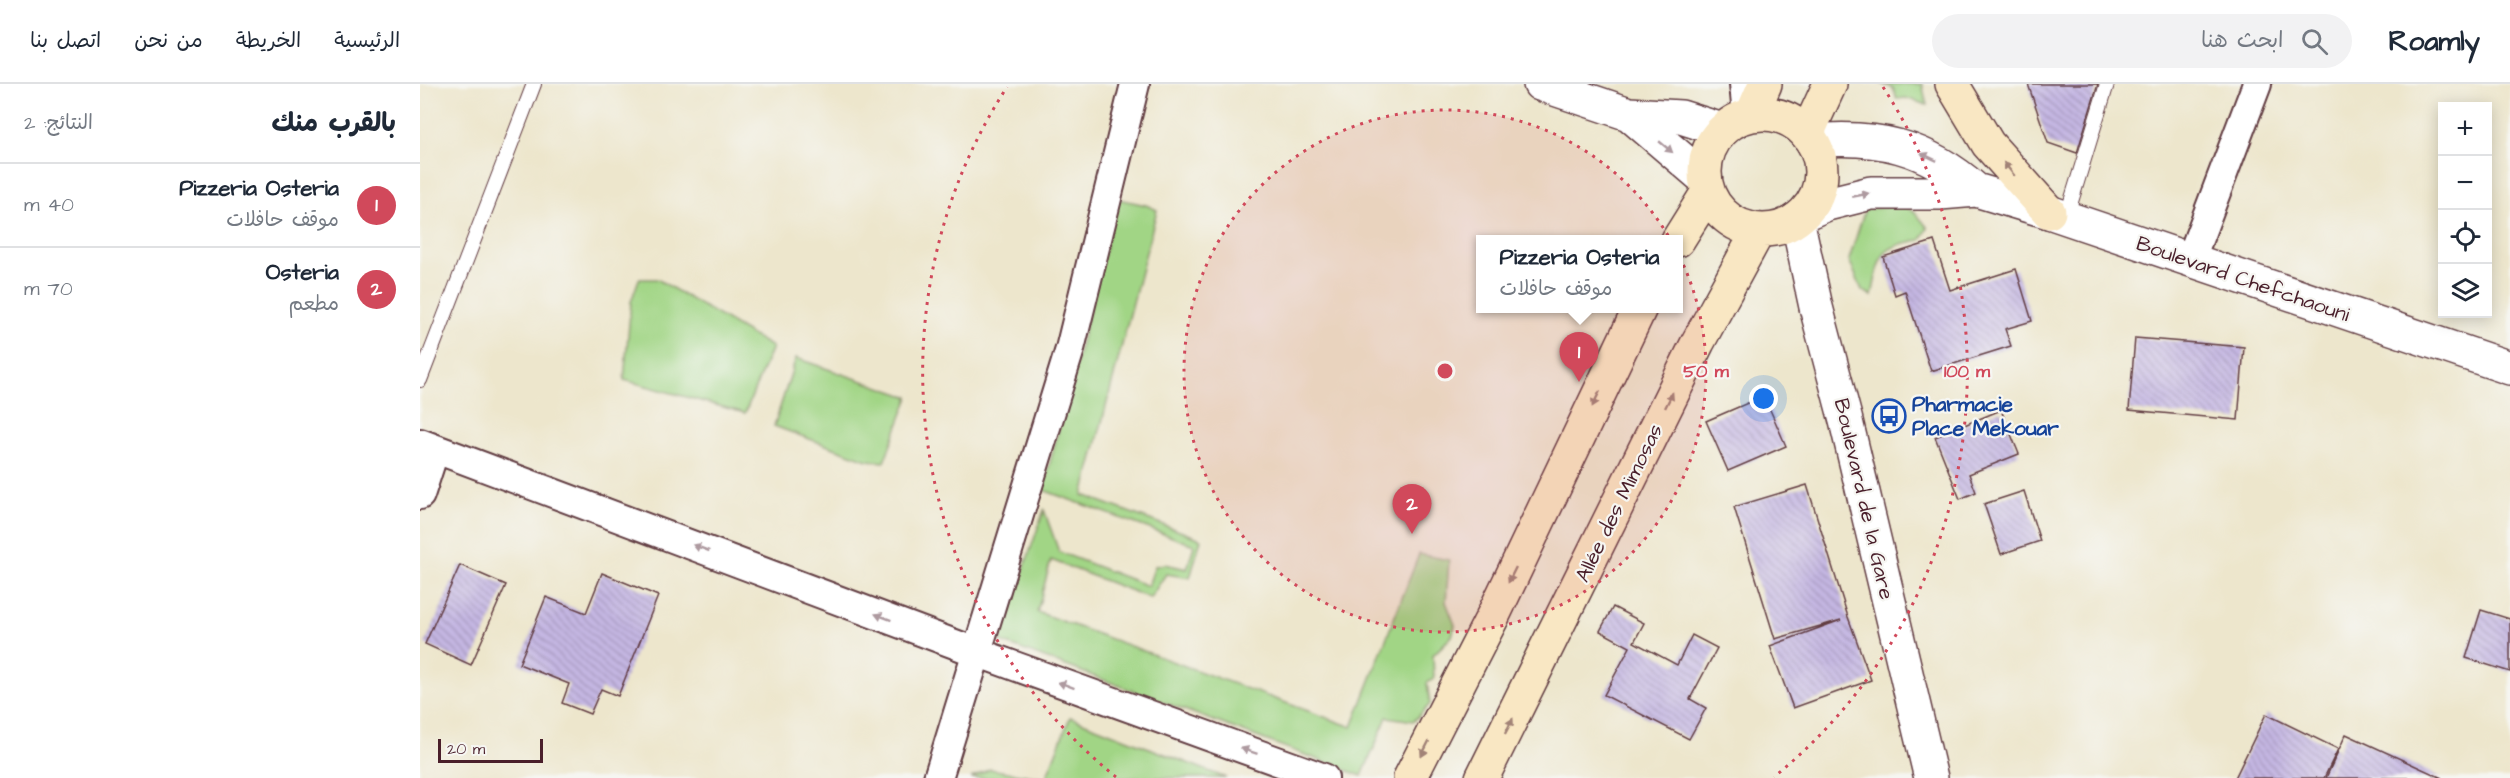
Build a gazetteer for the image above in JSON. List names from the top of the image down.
{
  "streets": {
    "main road": ["Allée des Mimosas"],
    "street": ["Boulevard Chefchaouni", "Boulevard de la Gare"]
  },
  "crossings": [
    ["Boulevard Chefchaouni", "Boulevard de la Gare"],
    ["Boulevard Chefchaouni", "Allée des Mimosas"],
    ["Boulevard de la Gare", "Allée des Mimosas"]
  ],
  "places": {
    "bus stop": ["Pharmacie Place Mekouar"]
  },
  "scale_bar": "20 m",
  "page": {
    "header": "Roamly",
    "search": "ابحث هنا",
    "nav": [
      "الرئيسية",
      "الخريطة",
      "من نحن",
      "اتصل بنا"
    ],
    "heading": ["بالقرب منك", "النتائج: 2"],
    "map_buttons": ["+", "−"],
    "list": [
      {
        "mark": "1",
        "name": "Pizzeria Osteria",
        "note": "موقف حافلات",
        "value": "40 m"
      },
      {
        "mark": "2",
        "name": "Osteria",
        "note": "مطعم",
        "value": "70 m"
      }
    ],
    "popup": ["Pizzeria Osteria", "موقف حافلات"],
    "pins": ["1", "2"],
    "scale": "20 m"
  },
  "rings": ["50 m", "100 m"]
}
